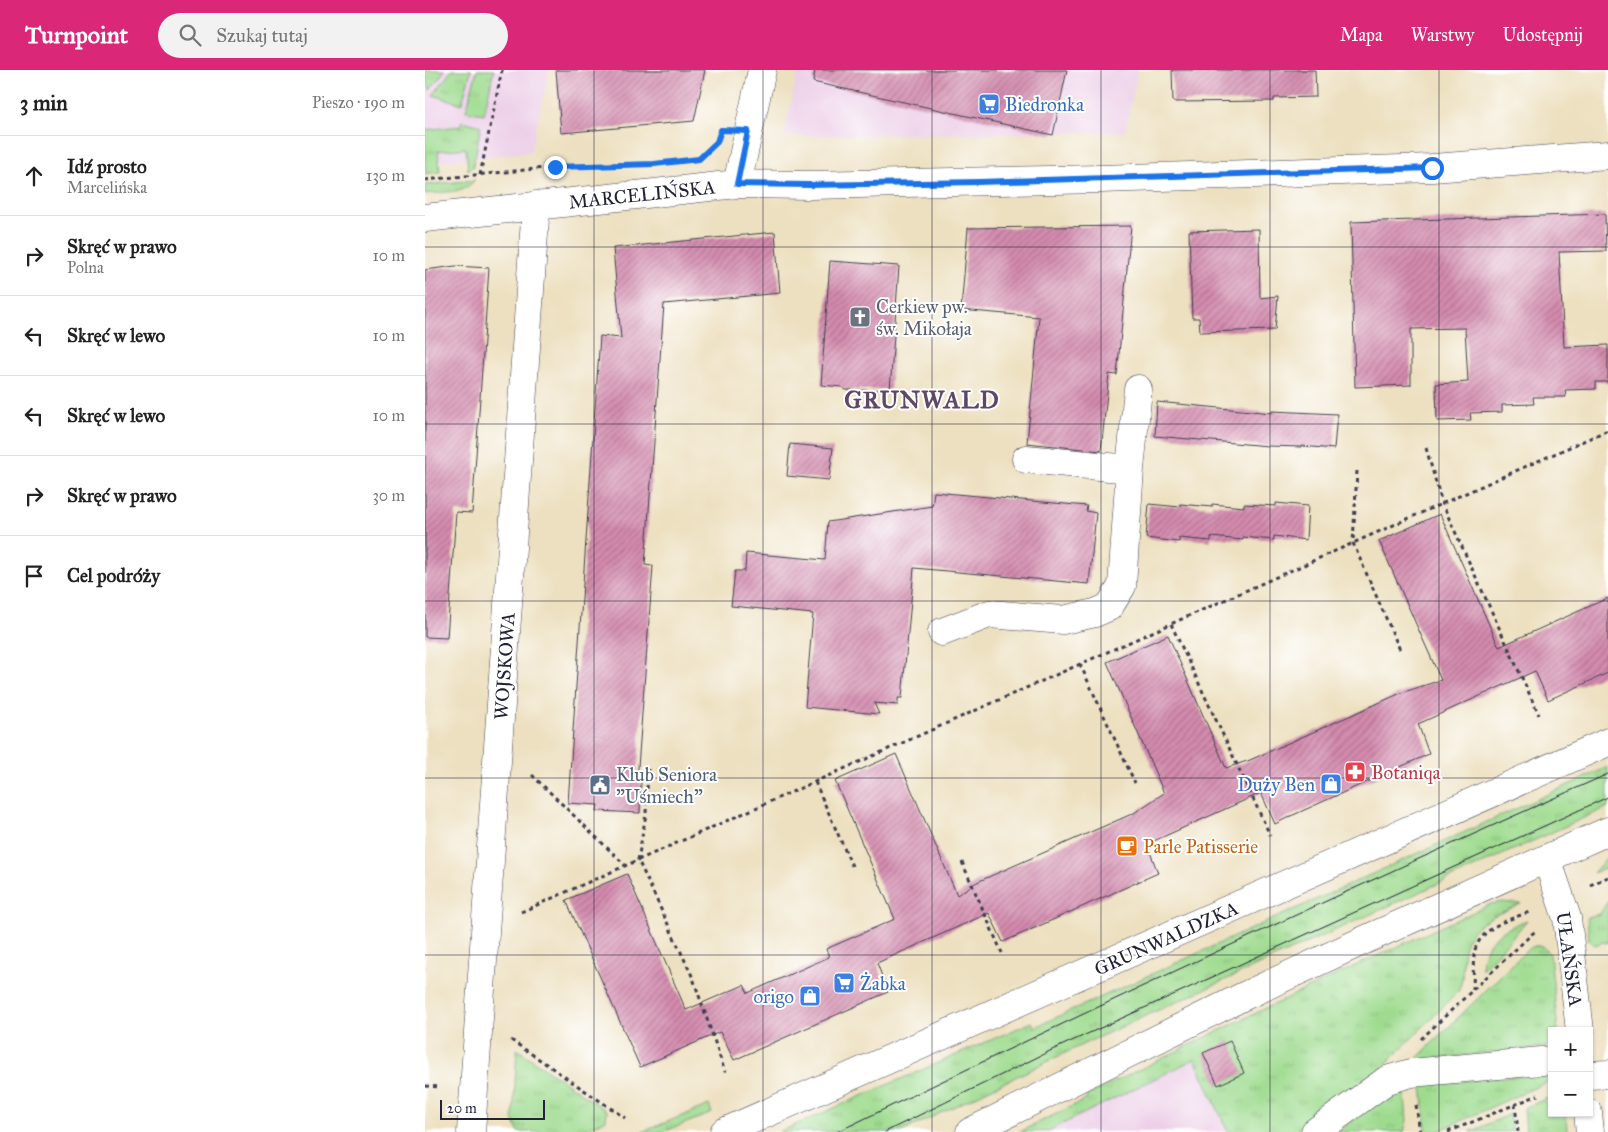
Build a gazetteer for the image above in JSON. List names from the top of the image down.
{
  "streets": {
    "street": [
      "MARCELIŃSKA",
      "WOJSKOWA",
      "GRUNWALDZKA",
      "UŁAŃSKA"
    ]
  },
  "crossings": [
    ["MARCELIŃSKA", "WOJSKOWA"]
  ],
  "districts": ["GRUNWALD"],
  "places": {
    "supermarket": ["Biedronka", "Żabka"],
    "church": ["Cerkiew pw. św. Mikołaja"],
    "pharmacy": ["Botaniqa"],
    "shop": ["Duży Ben", "origo"],
    "public building": ["Klub Seniora \"Uśmiech\""],
    "cafe": ["Parle Patisserie"]
  },
  "scale_bar": "20 m",
  "page": {
    "header": "Turnpoint",
    "search": "Szukaj tutaj",
    "nav": ["Mapa", "Warstwy", "Udostępnij"],
    "heading": ["3 min", "Pieszo · 190 m"],
    "list": [
      ["Idź prosto", "Marcelińska", "130 m"],
      ["Skręć w prawo", "Polna", "10 m"],
      ["Skręć w lewo", "10 m"],
      ["Skręć w lewo", "10 m"],
      ["Skręć w prawo", "30 m"],
      "Cel podróży"
    ],
    "map_buttons": ["+", "−"],
    "scale": "20 m"
  }
}
